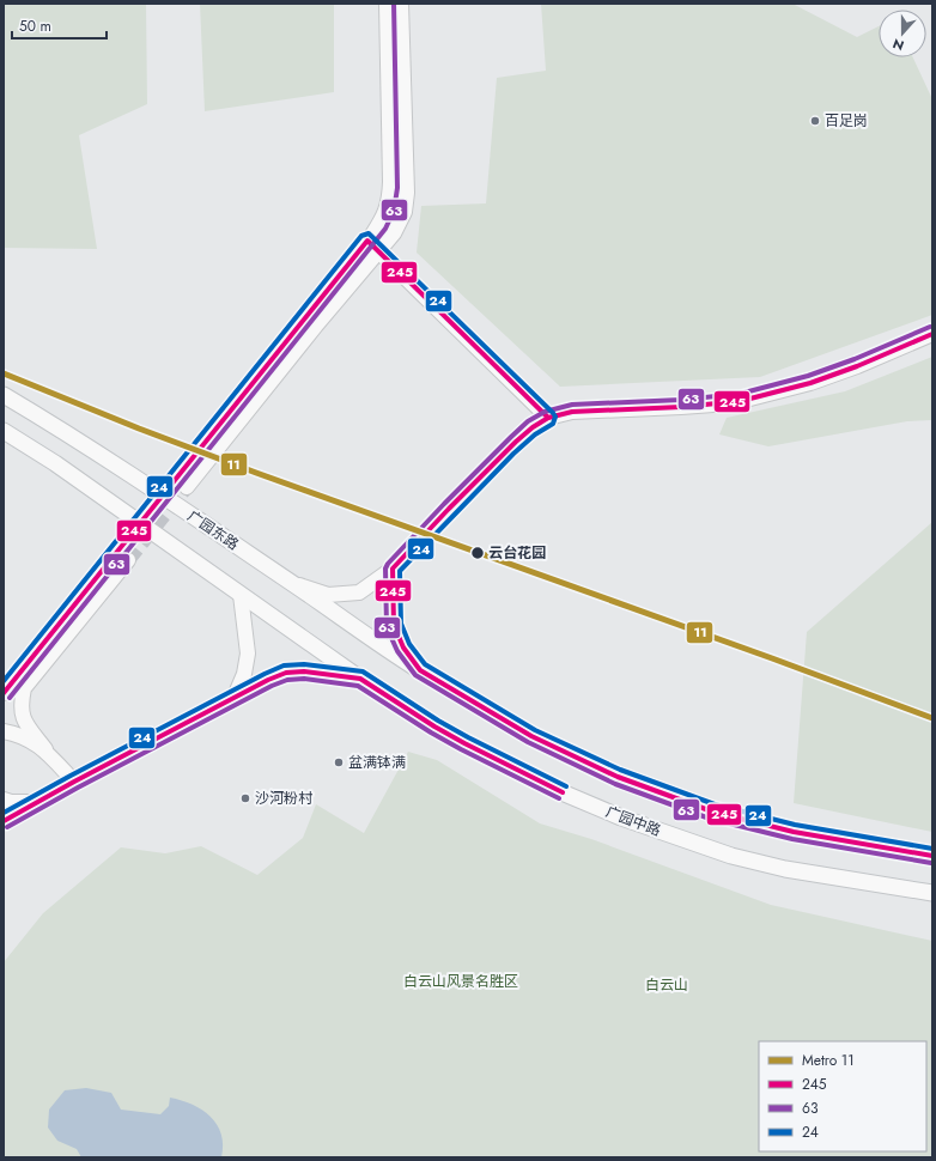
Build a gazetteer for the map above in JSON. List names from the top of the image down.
{
  "streets": {
    "main road": ["广园东路", "广园中路"]
  },
  "parks": ["白云山风景名胜区", "白云山"],
  "places": [
    "百足岗",
    "云台花园",
    "盆满钵满",
    "沙河粉村"
  ],
  "lines": [
    "transit line 63",
    "transit line 24",
    "transit line 245",
    "metro line 11"
  ],
  "legend": [
    "Metro 11",
    "245",
    "63",
    "24"
  ],
  "scale_bar": "50 m",
  "north": "bottom"
}
